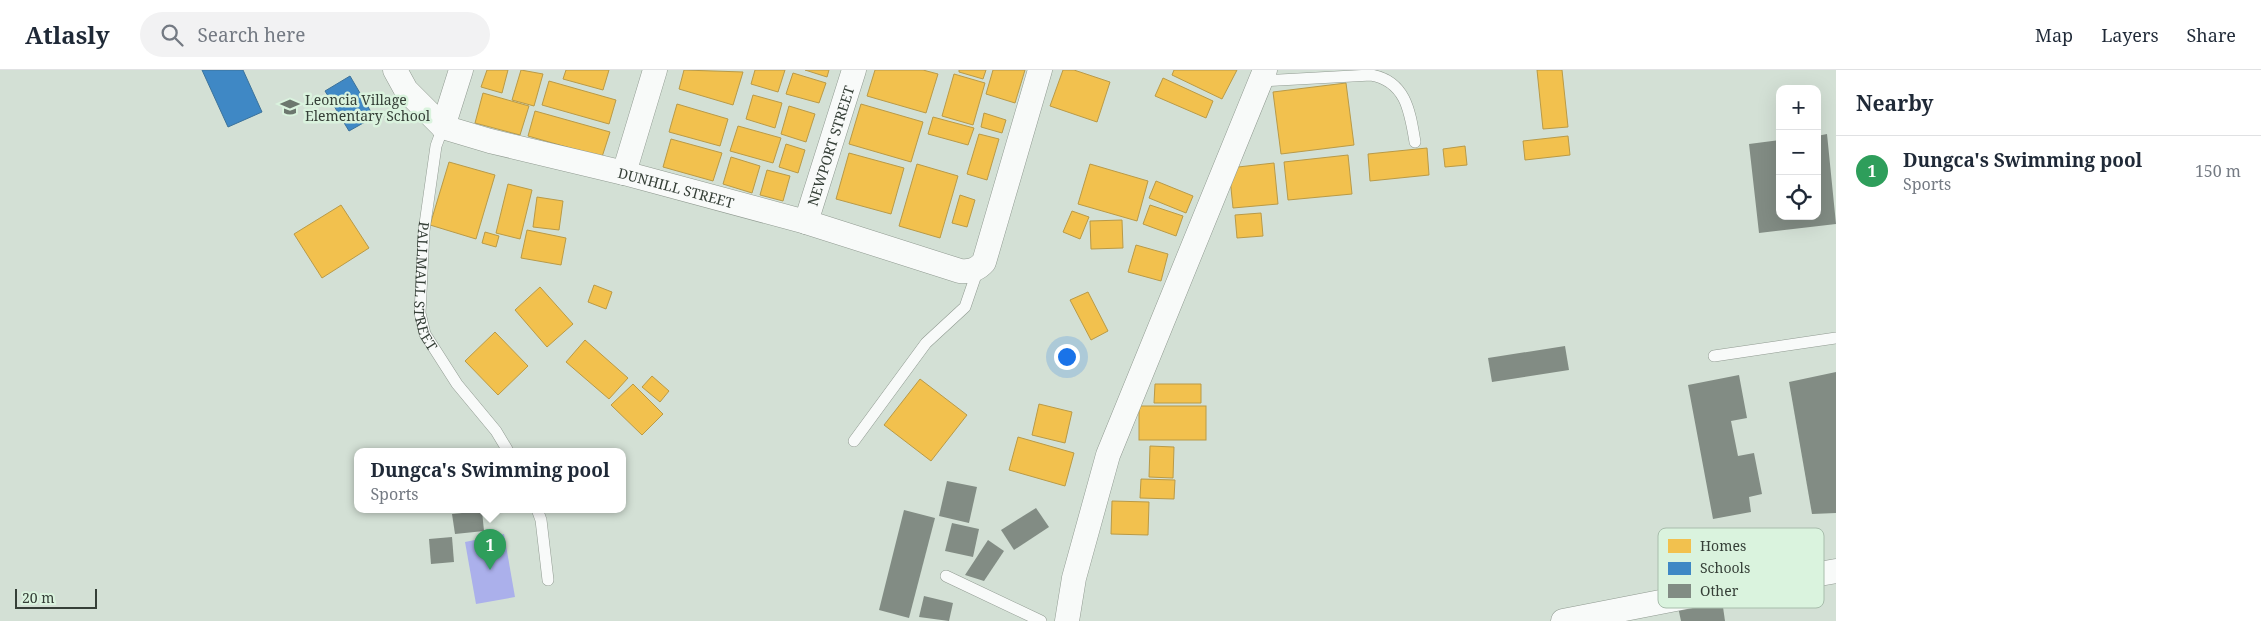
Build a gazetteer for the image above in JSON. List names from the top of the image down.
{
  "streets": {
    "street": ["NEWPORT STREET", "DUNHILL STREET", "PALLMALL STREET"]
  },
  "crossings": [
    ["NEWPORT STREET", "DUNHILL STREET"],
    ["DUNHILL STREET", "PALLMALL STREET"]
  ],
  "places": {
    "school or university": ["Leoncia Village Elementary School"]
  },
  "legend": ["Homes", "Schools", "Other"],
  "scale_bar": "20 m",
  "page": {
    "header": "Atlasly",
    "search": "Search here",
    "nav": ["Map", "Layers", "Share"],
    "heading": "Nearby",
    "map_buttons": ["+", "−"],
    "list": [
      {
        "mark": "1",
        "name": "Dungca's Swimming pool",
        "note": "Sports",
        "value": "150 m"
      }
    ],
    "popup": ["Dungca's Swimming pool", "Sports"],
    "pins": "1",
    "scale": "20 m"
  }
}
